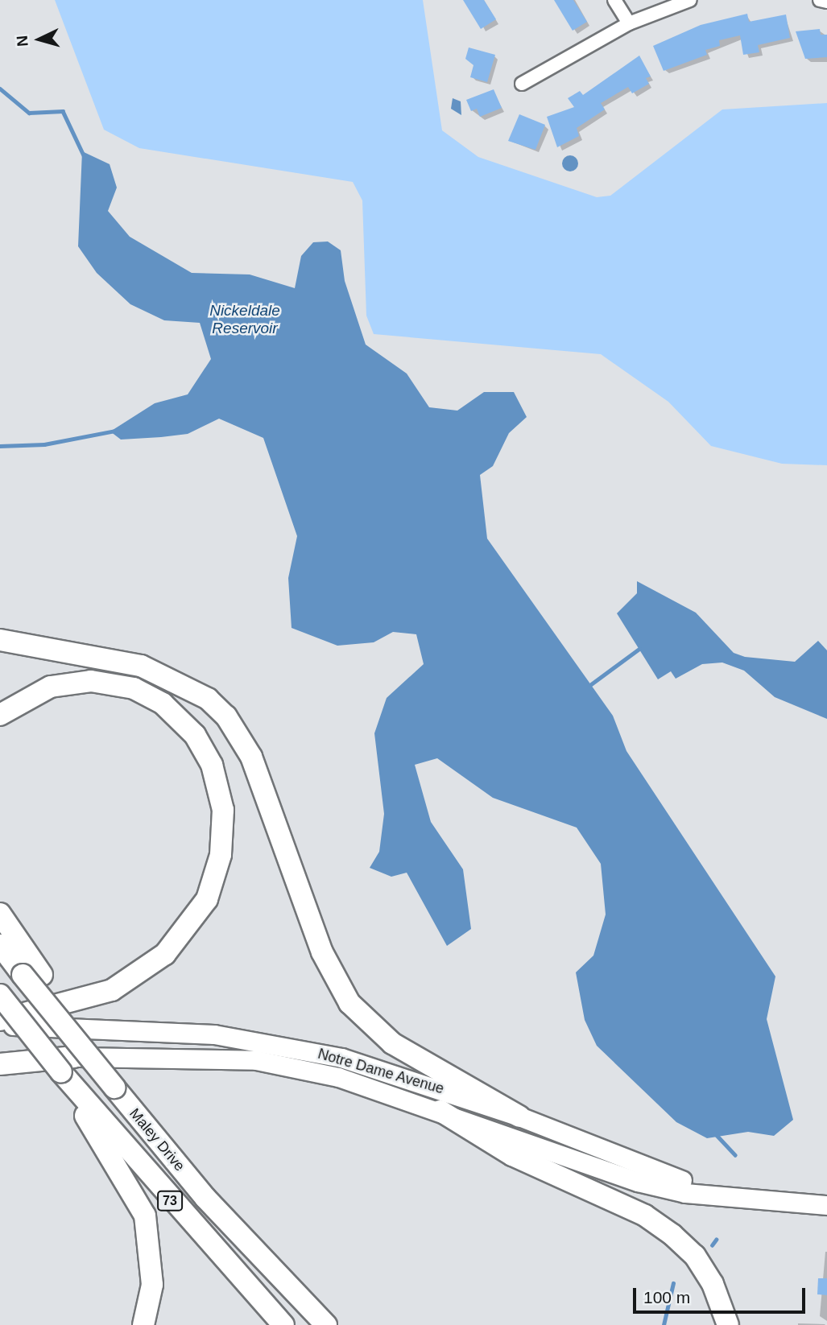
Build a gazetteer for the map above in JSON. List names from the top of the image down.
{
  "streets": {
    "highway": ["Maley Drive", "73"],
    "main road": ["Notre Dame Avenue"]
  },
  "crossings": [
    ["Notre Dame Avenue", "Maley Drive"]
  ],
  "water": ["Nickeldale Reservoir"],
  "scale_bar": "100 m",
  "north": "left"
}
